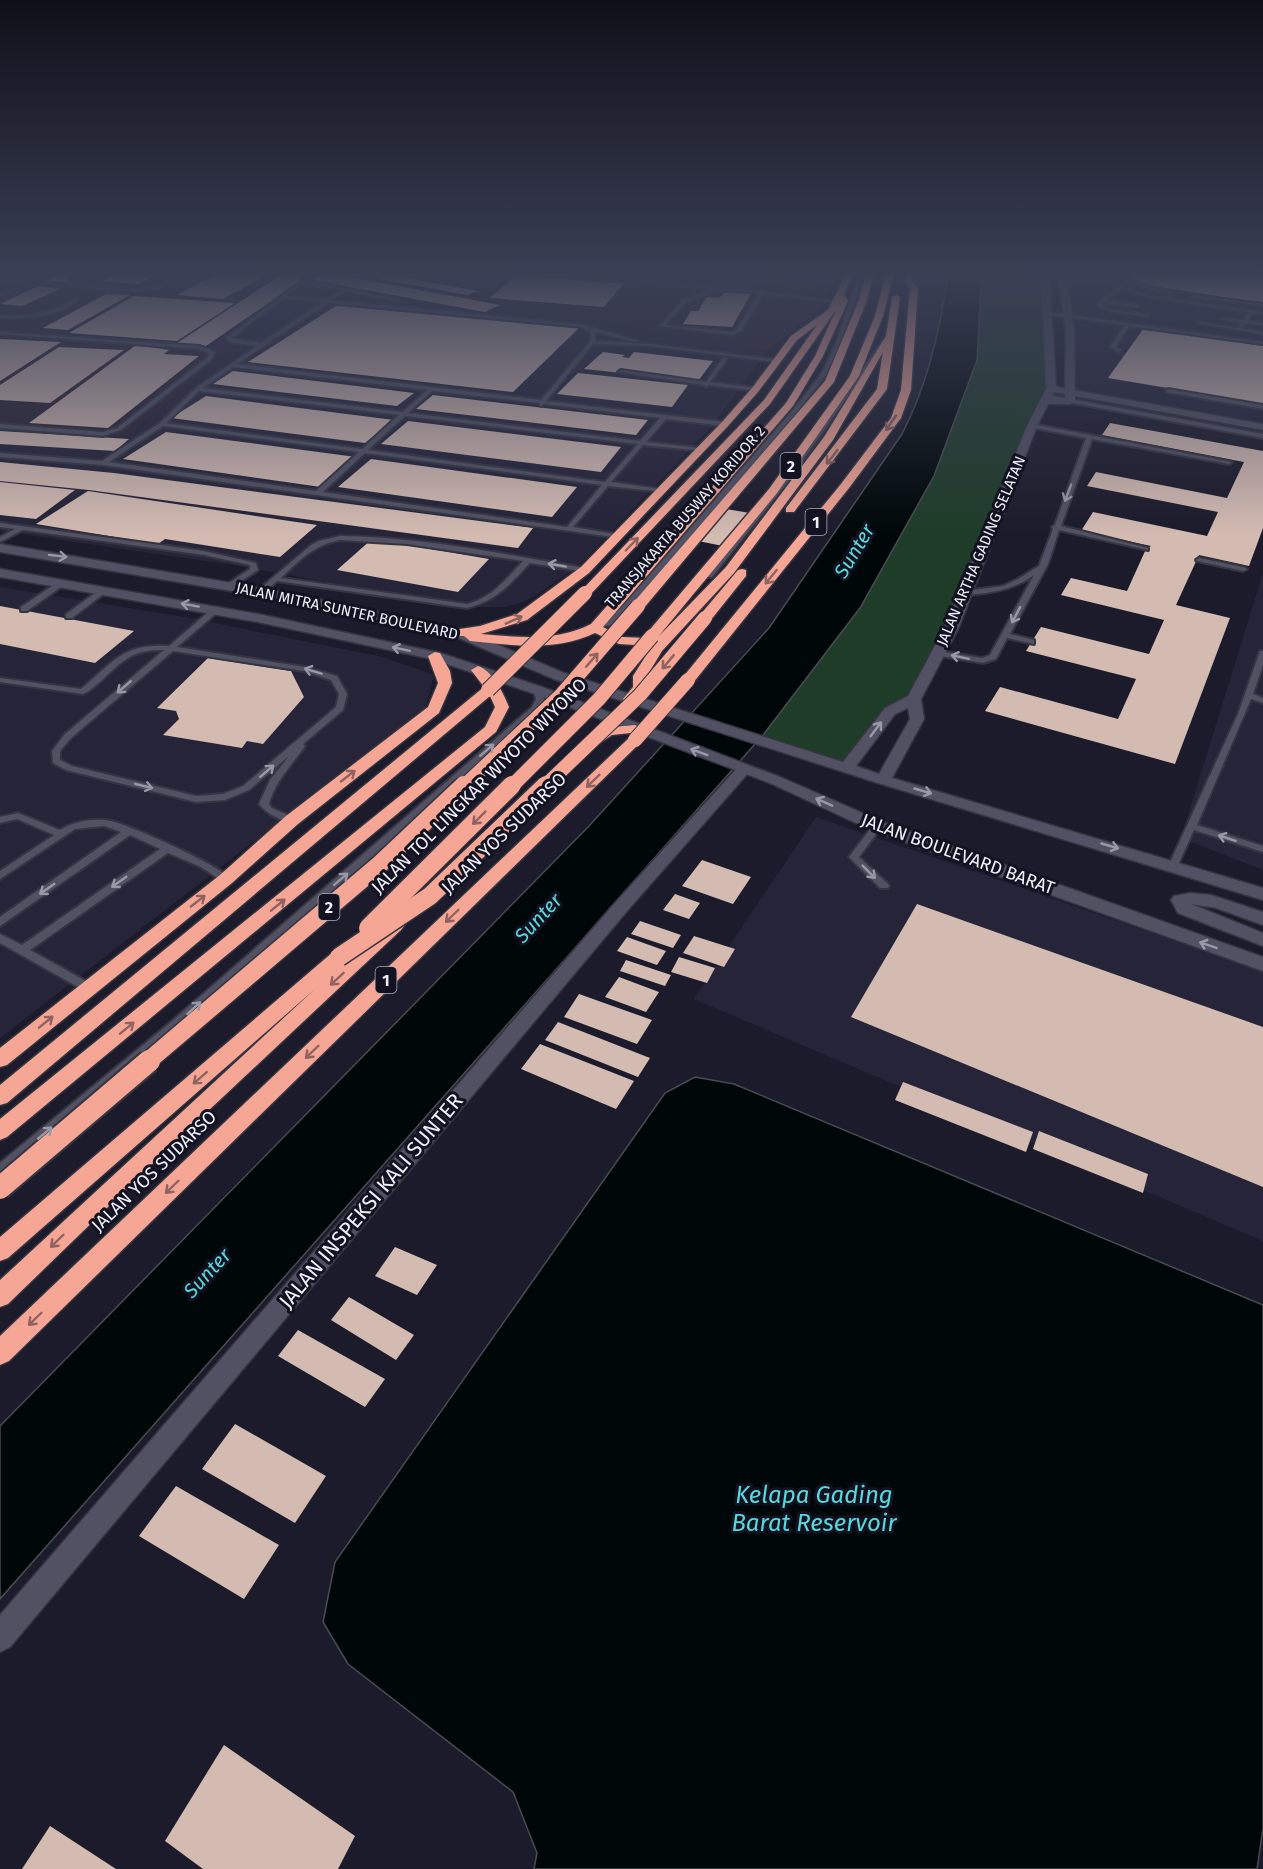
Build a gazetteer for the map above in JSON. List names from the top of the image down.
{
  "streets": {
    "highway": [
      "2",
      "1",
      "JALAN TOL LINGKAR WIYOTO WIYONO",
      "JALAN YOS SUDARSO"
    ],
    "street": [
      "JALAN ARTHA GADING SELATAN",
      "JALAN MITRA SUNTER BOULEVARD",
      "JALAN BOULEVARD BARAT",
      "JALAN INSPEKSI KALI SUNTER"
    ],
    "lane": ["TRANSJAKARTA BUSWAY KORIDOR 2"]
  },
  "crossings": [
    ["JALAN MITRA SUNTER BOULEVARD", "JALAN BOULEVARD BARAT"],
    ["JALAN BOULEVARD BARAT", "JALAN INSPEKSI KALI SUNTER"]
  ],
  "water": ["Sunter", "Kelapa Gading Barat Reservoir"]
}
